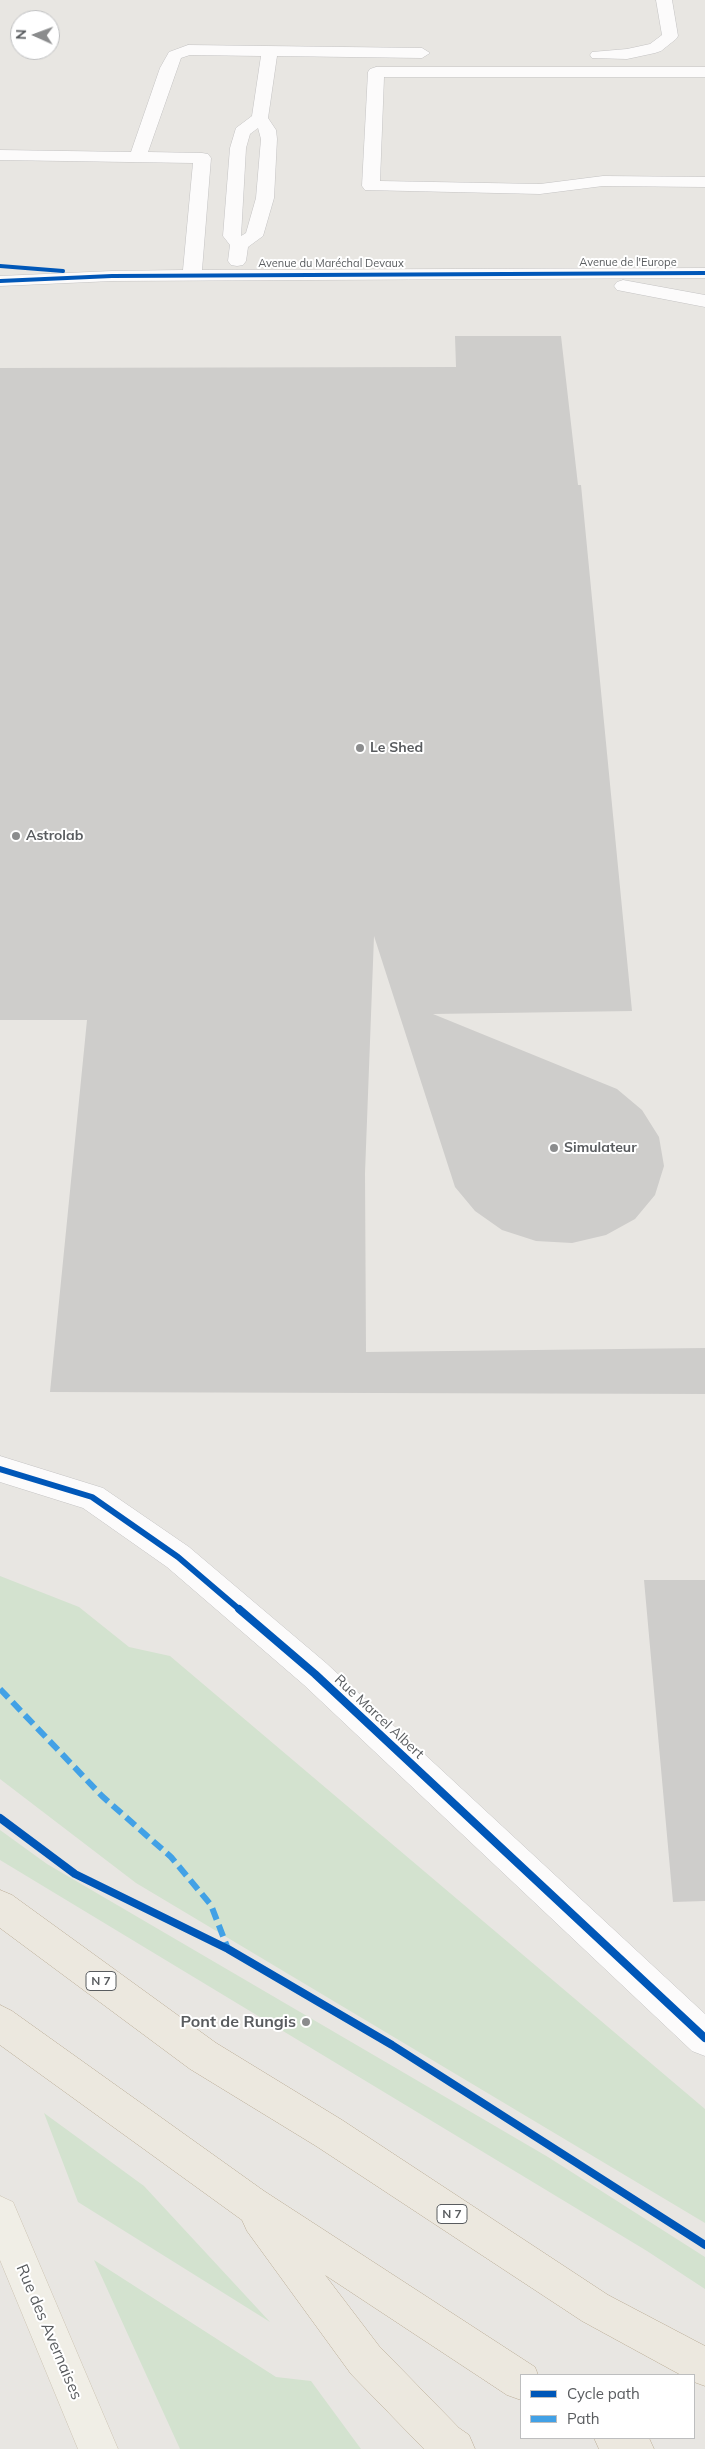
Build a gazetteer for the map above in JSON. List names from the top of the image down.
{
  "streets": {
    "highway": ["N 7"],
    "main road": ["Rue des Avernaises"],
    "street": ["Avenue de l'Europe", "Avenue du Maréchal Devaux", "Rue Marcel Albert"]
  },
  "crossings": [
    ["Avenue de l'Europe", "Avenue du Maréchal Devaux"]
  ],
  "places": [
    "Le Shed",
    "Astrolab",
    "Simulateur",
    "Pont de Rungis"
  ],
  "legend": ["Cycle path", "Path"],
  "north": "left"
}
